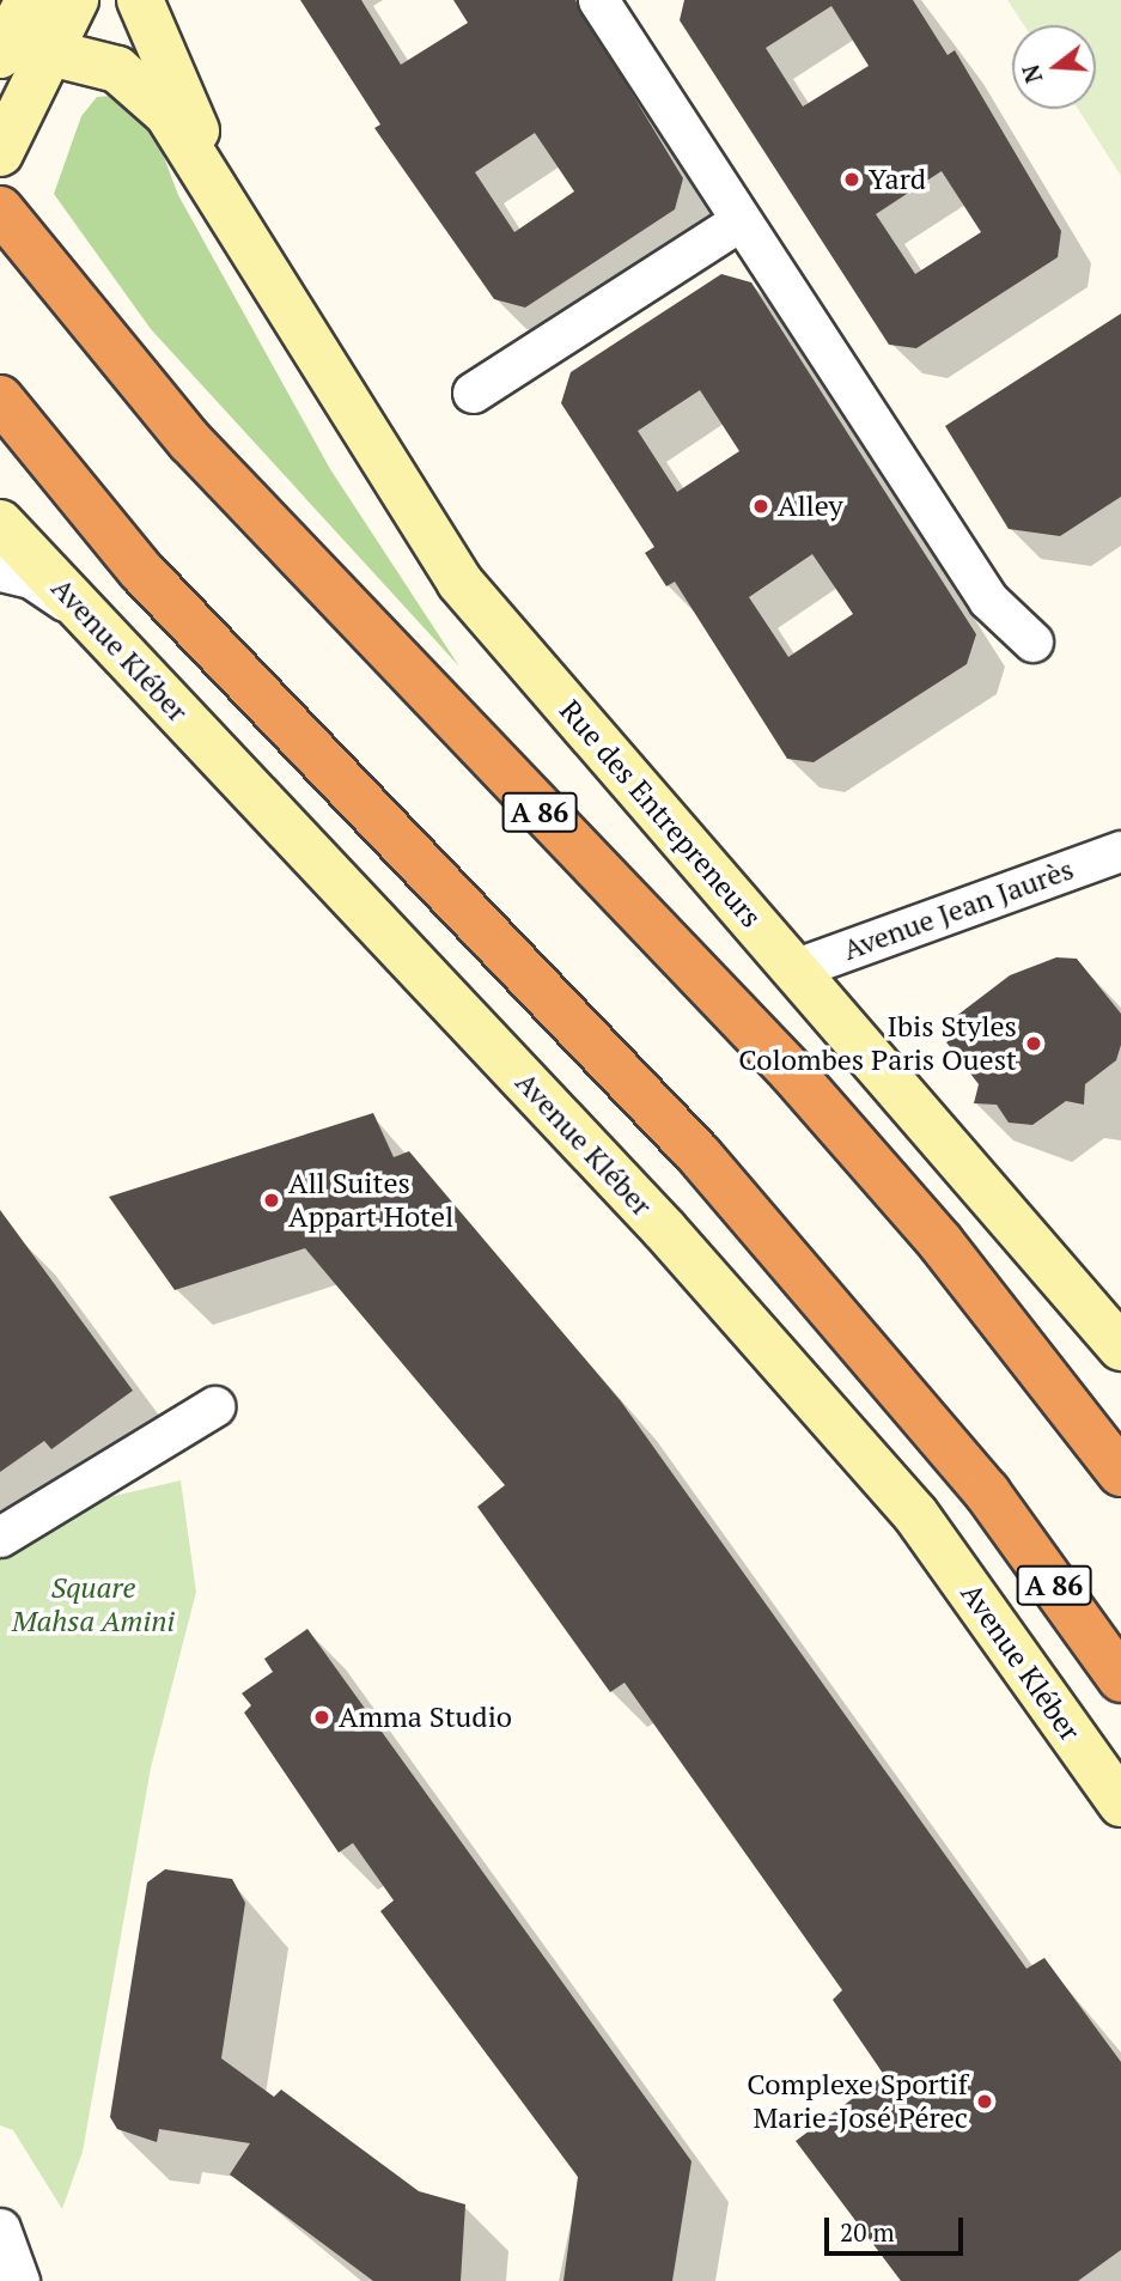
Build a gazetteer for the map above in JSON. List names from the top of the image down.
{
  "streets": {
    "highway": ["A 86"],
    "street": ["Avenue Kléber", "Rue des Entrepreneurs", "Avenue Jean Jaurès"]
  },
  "crossings": [
    ["Rue des Entrepreneurs", "Avenue Jean Jaurès"]
  ],
  "parks": ["Square Mahsa Amini"],
  "places": [
    "Yard",
    "Alley",
    "Ibis Styles Colombes Paris Ouest",
    "All Suites Appart Hotel",
    "Amma Studio",
    "Complexe Sportif Marie-José Pérec"
  ],
  "scale_bar": "20 m",
  "north": "left"
}
